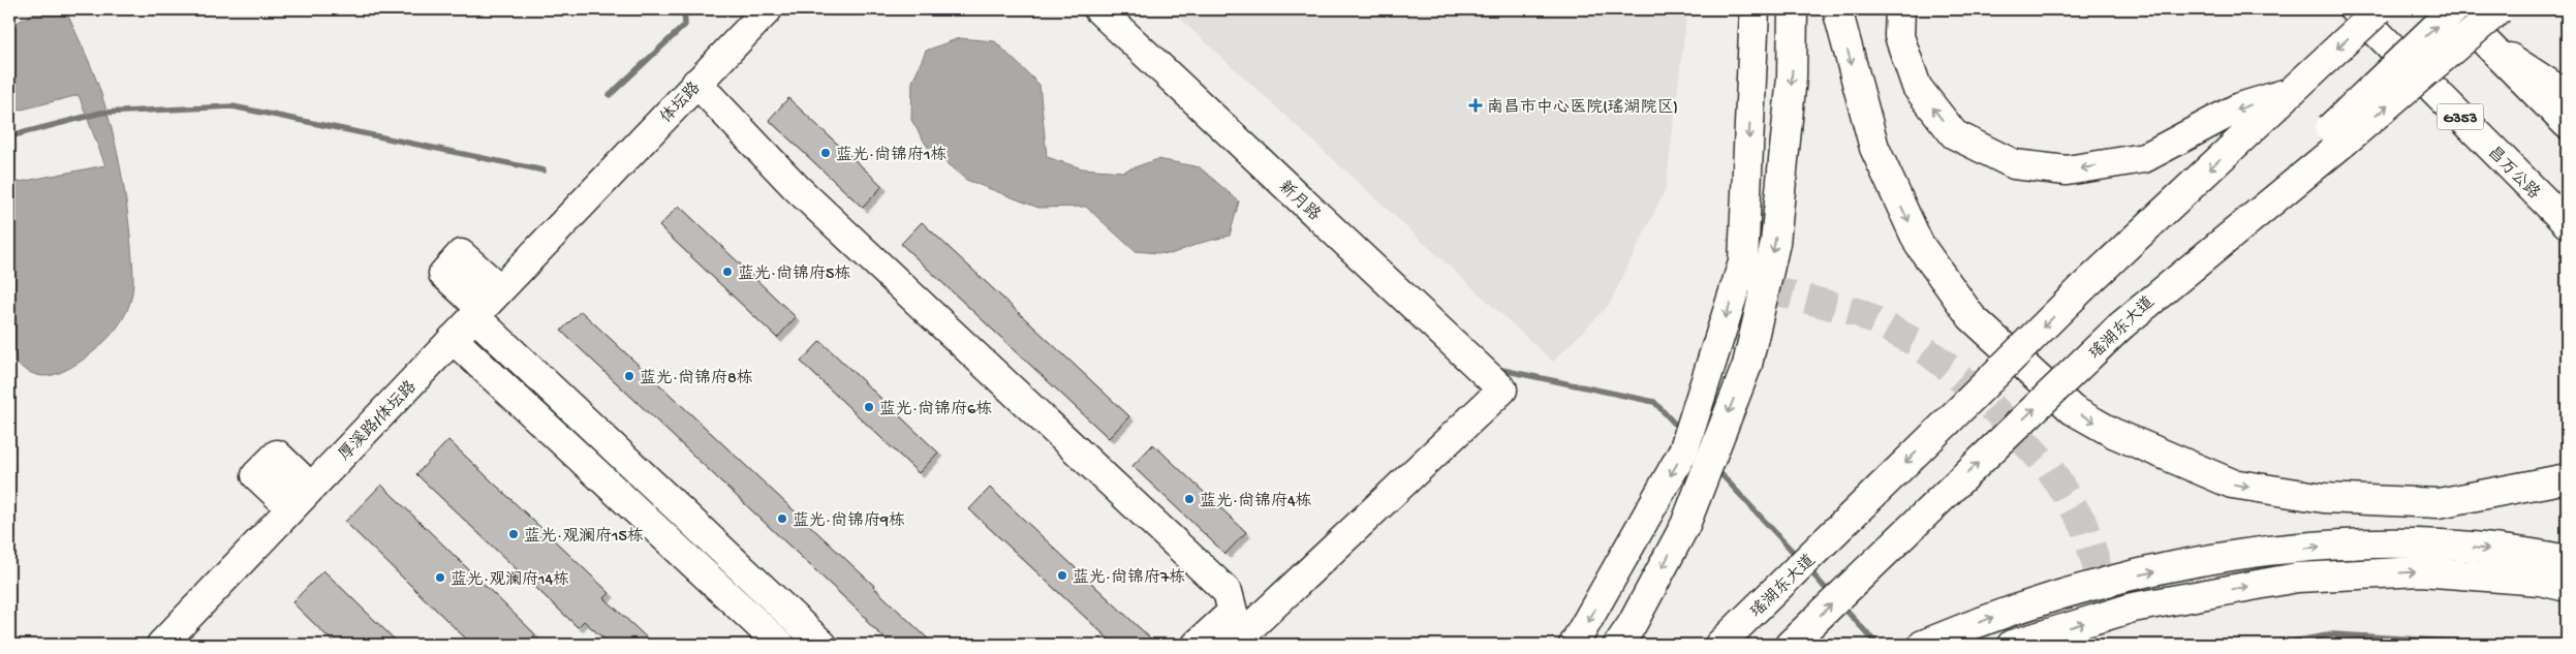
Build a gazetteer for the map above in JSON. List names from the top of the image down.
{
  "streets": {
    "main road": [
      "体坛路",
      "G353",
      "昌万公路",
      "新月路",
      "瑶湖东大道",
      "厚溪路/体坛路"
    ]
  },
  "crossings": [
    ["体坛路", "厚溪路/体坛路"]
  ],
  "places": {
    "health": ["南昌市中心医院(瑶湖院区)"],
    "other": [
      "蓝光·尚锦府1栋",
      "蓝光·尚锦府5栋",
      "蓝光·尚锦府8栋",
      "蓝光·尚锦府6栋",
      "蓝光·尚锦府4栋",
      "蓝光·尚锦府9栋",
      "蓝光·观澜府15栋",
      "蓝光·尚锦府7栋",
      "蓝光·观澜府14栋"
    ]
  }
}
